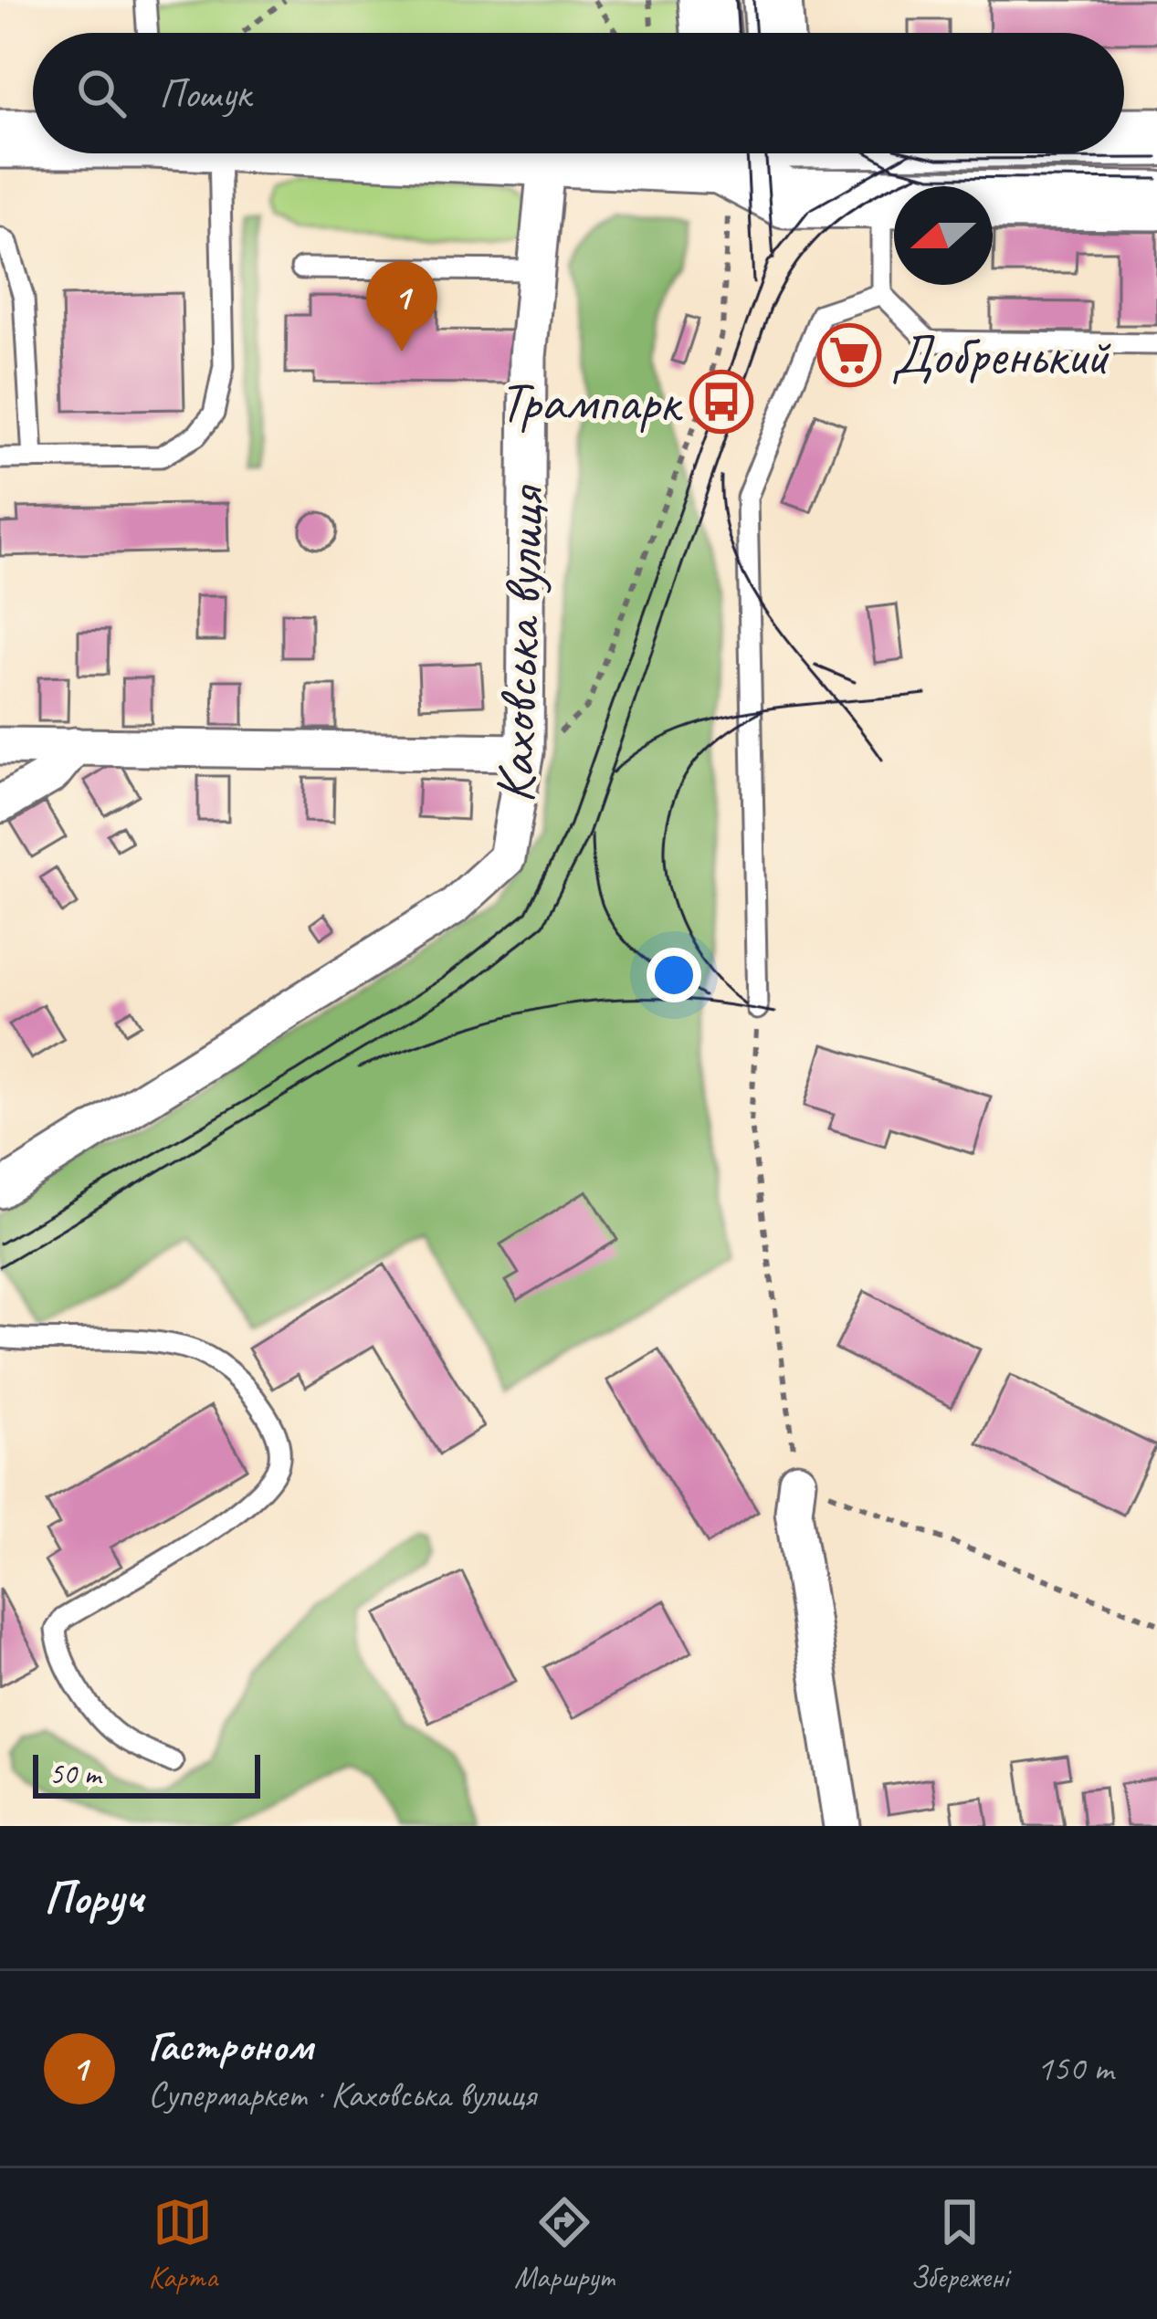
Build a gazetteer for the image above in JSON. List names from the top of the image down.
{
  "streets": {
    "street": ["Каховська вулиця"]
  },
  "places": {
    "supermarket": ["Добренький"],
    "bus stop": ["Трампарк"]
  },
  "scale_bar": "50 m",
  "north": "left",
  "page": {
    "search": "Пошук",
    "pins": "1",
    "scale": "50 m",
    "heading": "Поруч",
    "list": [
      {
        "mark": "1",
        "name": "Гастроном",
        "note": "Супермаркет · Каховська вулиця",
        "value": "150 m"
      }
    ],
    "nav": ["Карта", "Маршрут", "Збережені"]
  }
}
